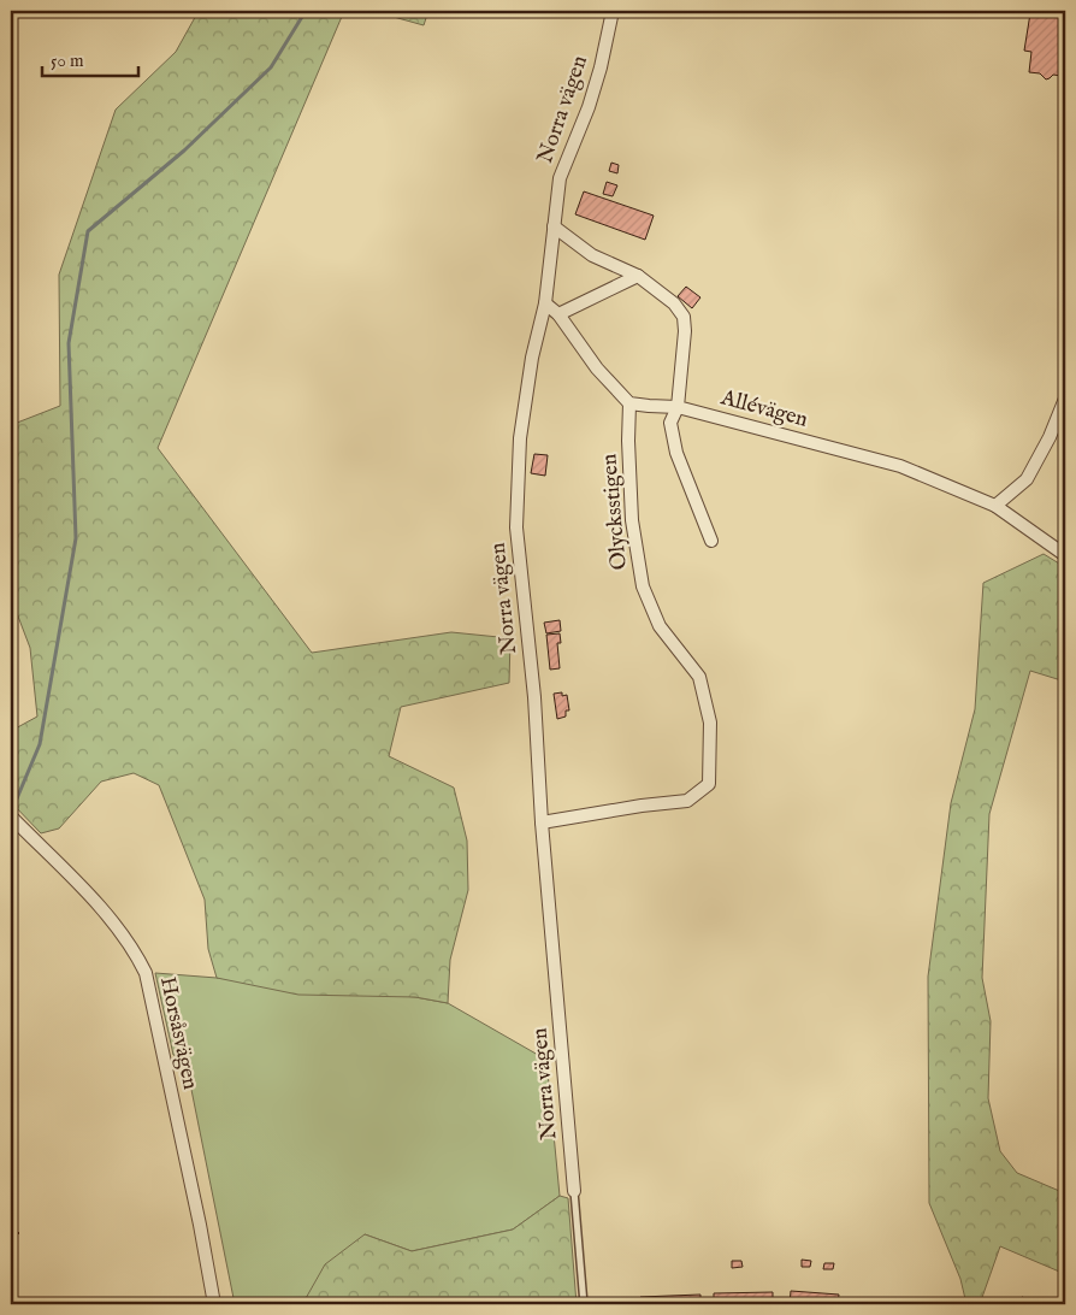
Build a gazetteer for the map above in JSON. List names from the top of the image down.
{
  "streets": {
    "street": [
      "Norra vägen",
      "Allévägen",
      "Olycksstigen",
      "Horsåsvägen"
    ]
  },
  "crossings": [
    ["Norra vägen", "Olycksstigen"],
    ["Allévägen", "Olycksstigen"]
  ],
  "scale_bar": "50 m"
}
